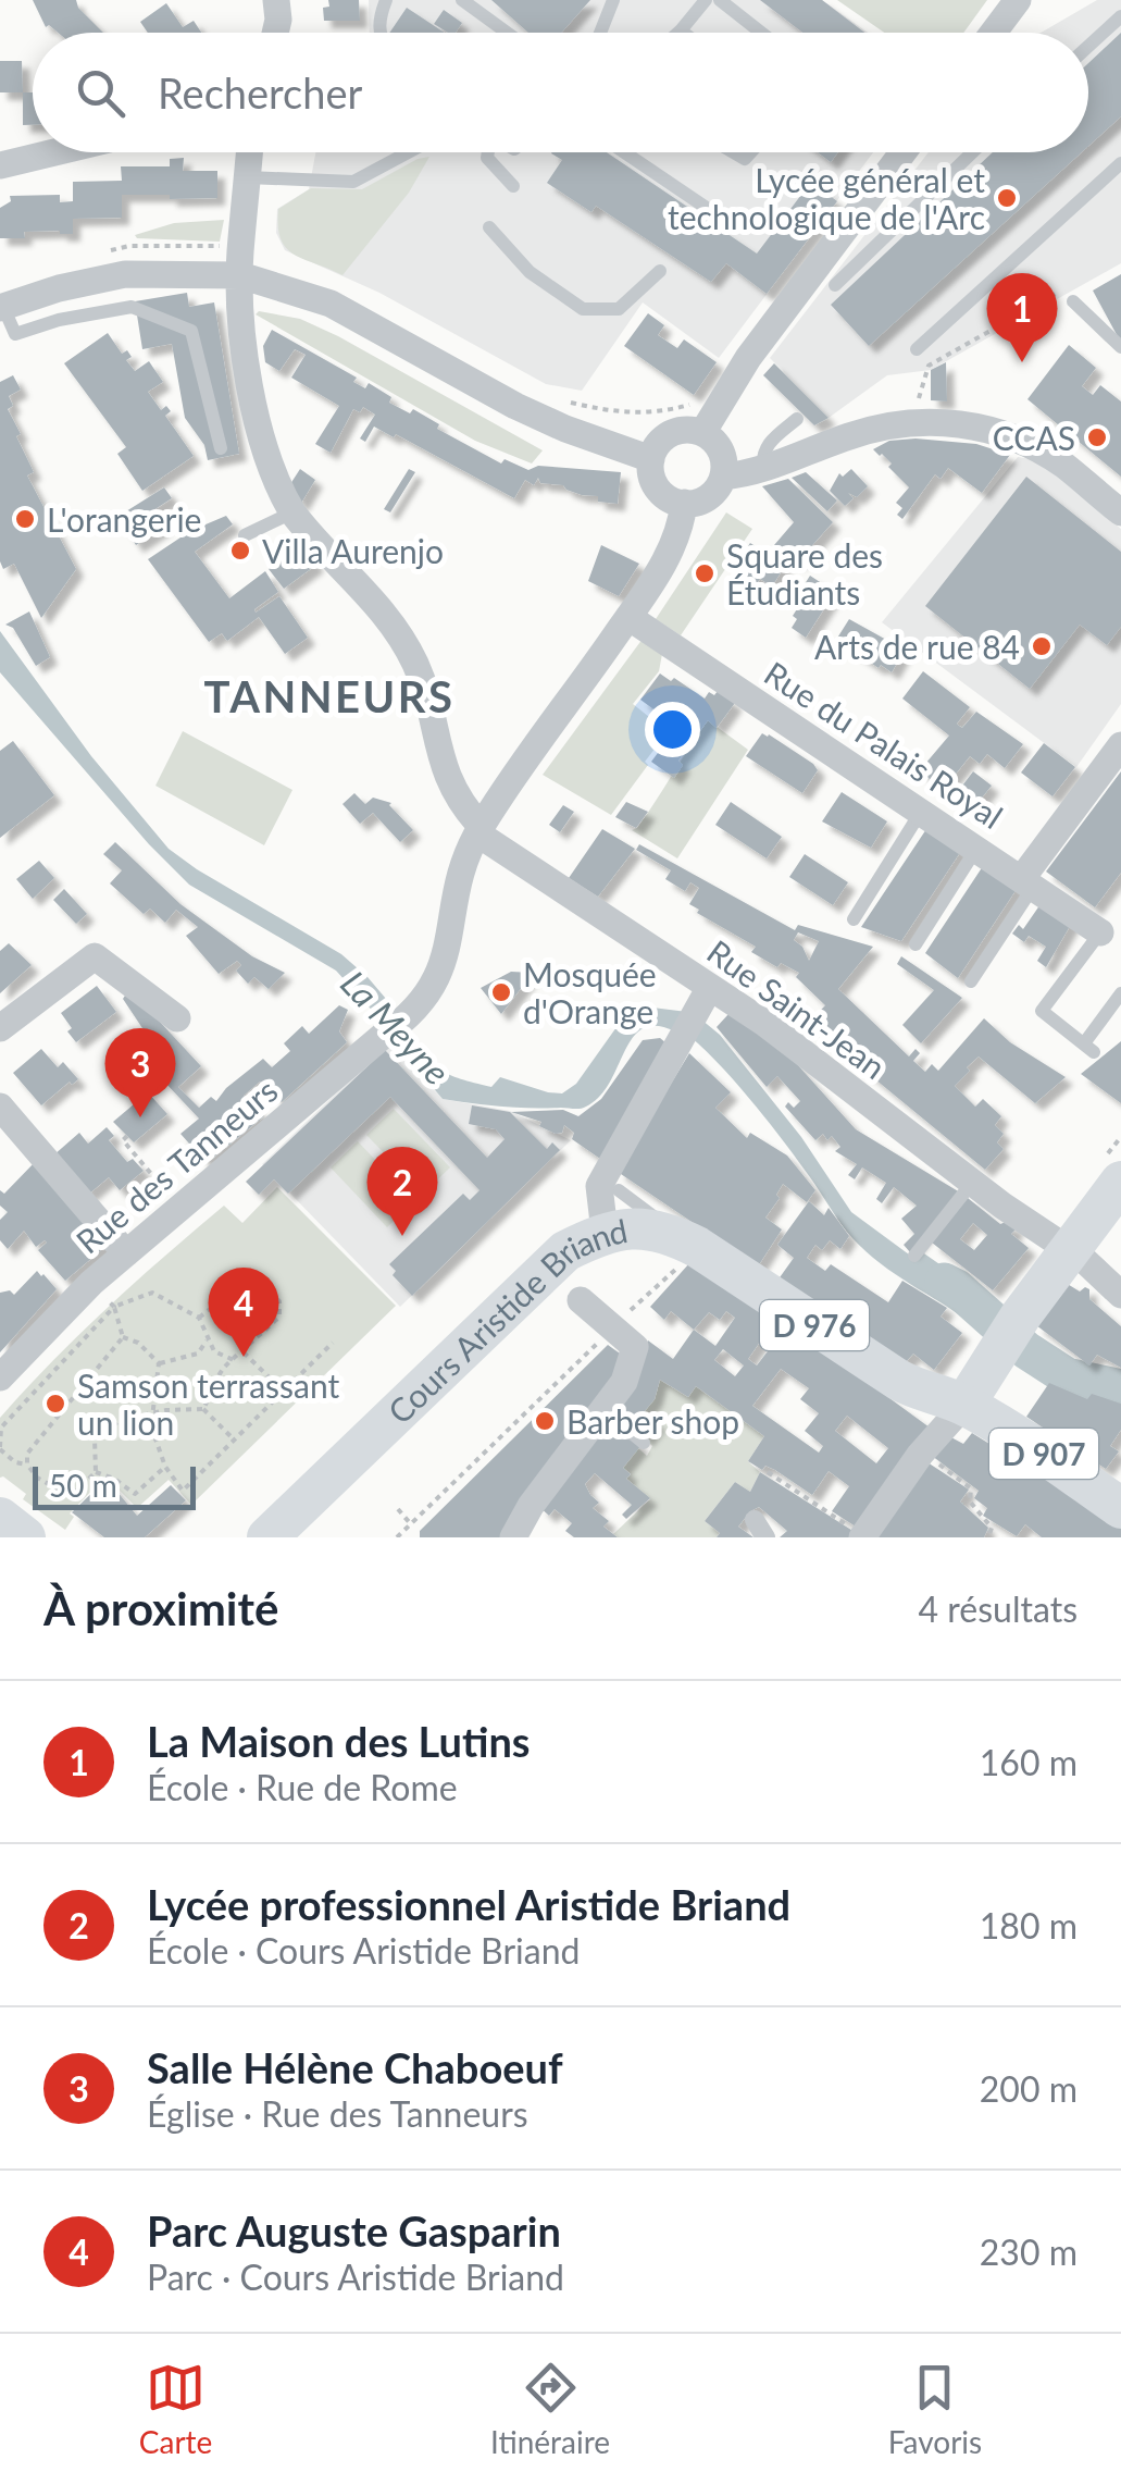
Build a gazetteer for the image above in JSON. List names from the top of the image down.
{
  "streets": {
    "main road": ["D 976", "Cours Aristide Briand", "D 907"],
    "street": ["Rue du Palais Royal", "Rue Saint-Jean", "Rue des Tanneurs"]
  },
  "crossings": [
    ["Rue Saint-Jean", "Rue des Tanneurs"],
    ["Rue Saint-Jean", "D 907"],
    ["D 976", "Cours Aristide Briand"],
    ["D 976", "D 907"]
  ],
  "districts": ["TANNEURS"],
  "water": ["La Meyne"],
  "places": [
    "Lycée général et technologique de l'Arc",
    "CCAS",
    "L'orangerie",
    "Villa Aurenjo",
    "Square des Étudiants",
    "Arts de rue 84",
    "Mosquée d'Orange",
    "Samson terrassant un lion",
    "Barber shop"
  ],
  "scale_bar": "50 m",
  "page": {
    "search": "Rechercher",
    "pins": [
      "1",
      "3",
      "2",
      "4"
    ],
    "scale": "50 m",
    "heading": ["À proximité", "4 résultats"],
    "list": [
      {
        "mark": "1",
        "name": "La Maison des Lutins",
        "note": "École · Rue de Rome",
        "value": "160 m"
      },
      {
        "mark": "2",
        "name": "Lycée professionnel Aristide Briand",
        "note": "École · Cours Aristide Briand",
        "value": "180 m"
      },
      {
        "mark": "3",
        "name": "Salle Hélène Chaboeuf",
        "note": "Église · Rue des Tanneurs",
        "value": "200 m"
      },
      {
        "mark": "4",
        "name": "Parc Auguste Gasparin",
        "note": "Parc · Cours Aristide Briand",
        "value": "230 m"
      }
    ],
    "nav": ["Carte", "Itinéraire", "Favoris"]
  }
}
